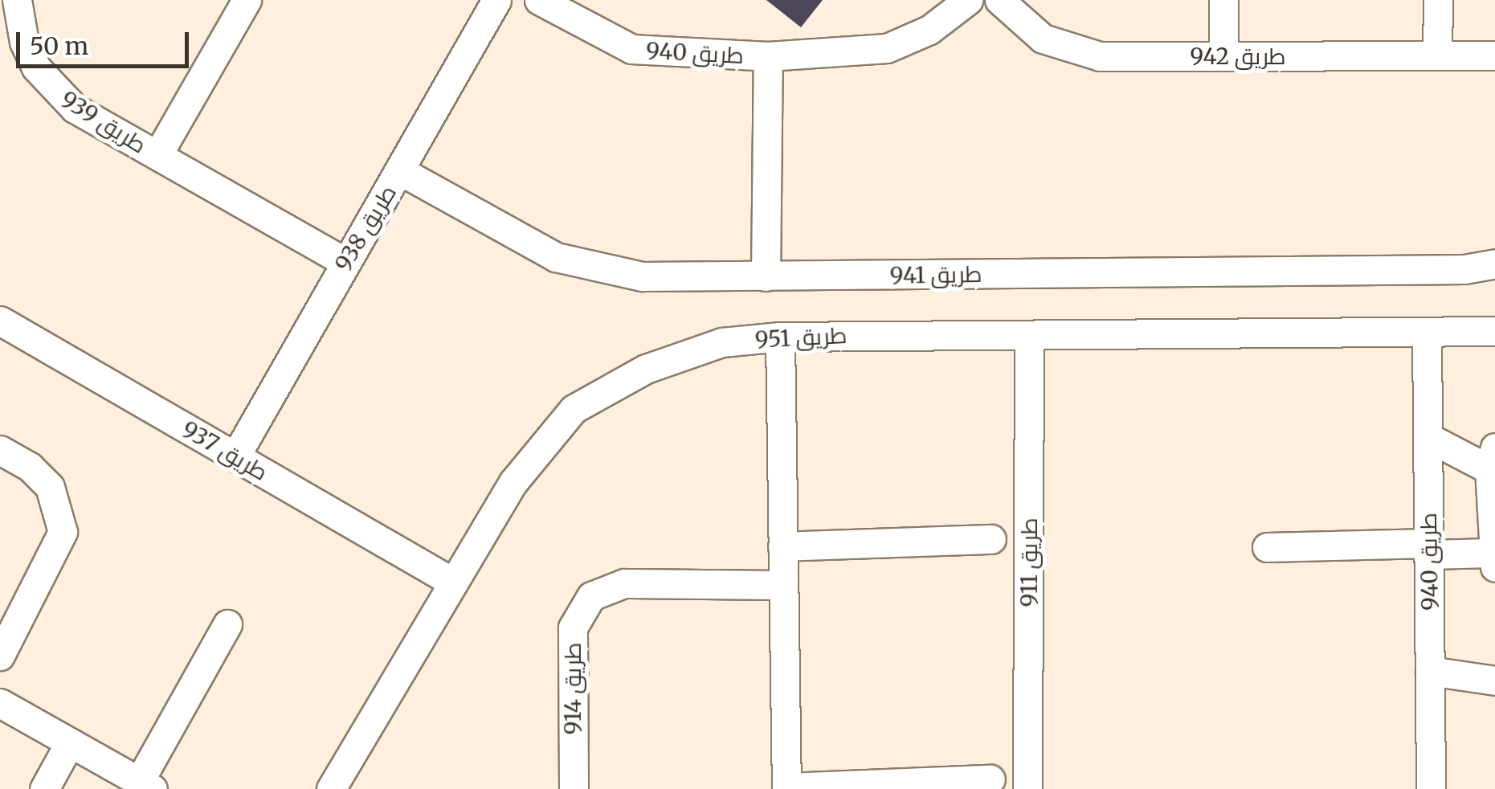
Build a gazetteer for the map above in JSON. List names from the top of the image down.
{
  "streets": {
    "street": [
      "طريق 940",
      "طريق 942",
      "طريق 939",
      "طريق 938",
      "طريق 941",
      "طريق 951",
      "طريق 937",
      "طريق 911",
      "طريق 914"
    ]
  },
  "crossings": [
    ["طريق 940", "طريق 941"],
    ["طريق 940", "طريق 951"],
    ["طريق 939", "طريق 938"],
    ["طريق 938", "طريق 941"],
    ["طريق 938", "طريق 937"],
    ["طريق 951", "طريق 937"],
    ["طريق 951", "طريق 911"]
  ],
  "scale_bar": "50 m"
}
